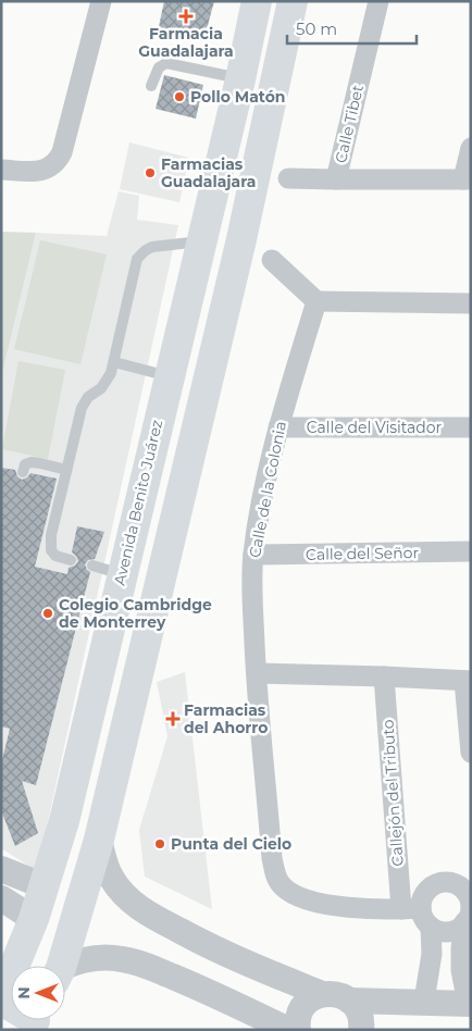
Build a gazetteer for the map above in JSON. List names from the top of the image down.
{
  "streets": {
    "main road": ["Avenida Benito Juárez"],
    "street": [
      "Calle Tibet",
      "Calle del Visitador",
      "Calle de la Colonia",
      "Calle del Señor",
      "Callejón del Tributo"
    ]
  },
  "crossings": [
    ["Calle del Visitador", "Calle de la Colonia"],
    ["Calle de la Colonia", "Calle del Señor"],
    ["Calle de la Colonia", "Callejón del Tributo"]
  ],
  "places": {
    "health": ["Farmacia Guadalajara", "Farmacias del Ahorro"],
    "other": [
      "Pollo Matón",
      "Farmacias Guadalajara",
      "Colegio Cambridge de Monterrey",
      "Punta del Cielo"
    ]
  },
  "scale_bar": "50 m",
  "north": "left"
}
